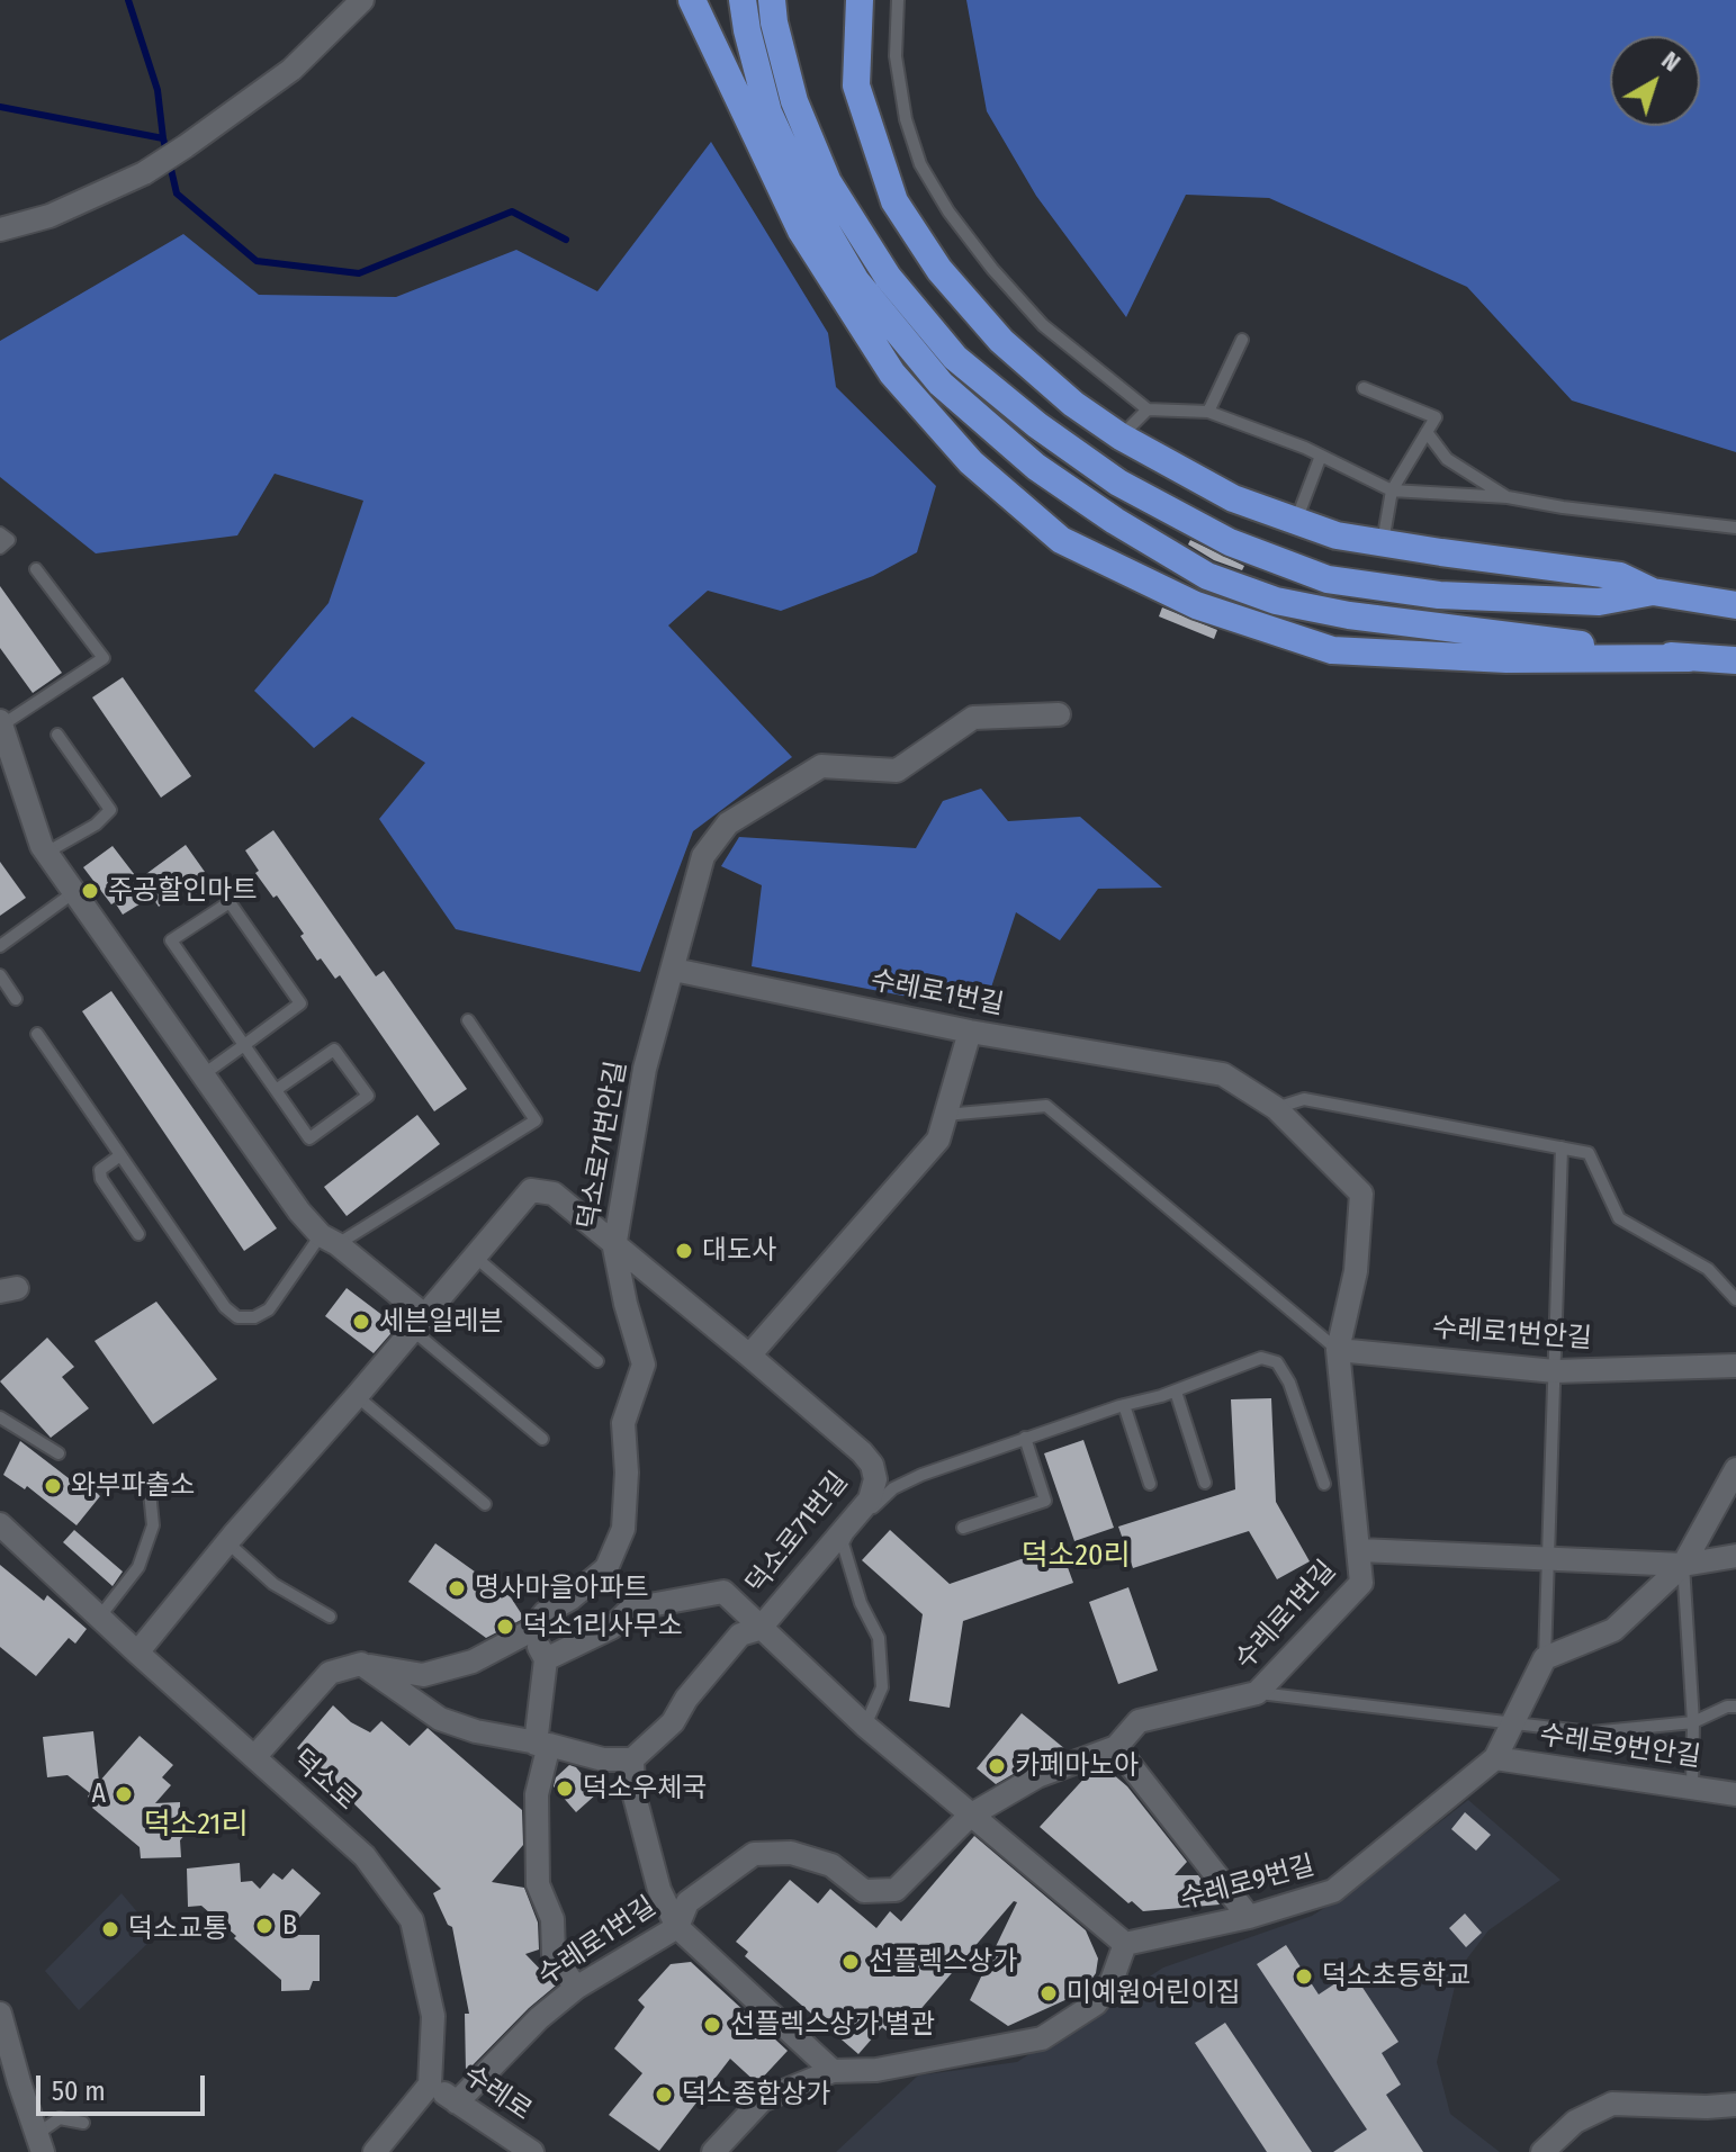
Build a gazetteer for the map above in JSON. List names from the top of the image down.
{
  "streets": {
    "street": [
      "수레로1번길",
      "덕소로71번안길",
      "수레로1번안길",
      "덕소로71번길",
      "수레로9번안길",
      "덕소로",
      "수레로9번길",
      "수레로"
    ]
  },
  "crossings": [
    ["수레로1번길", "덕소로71번안길"],
    ["수레로1번길", "수레로1번안길"],
    ["수레로1번길", "수레로"],
    ["덕소로71번안길", "덕소로71번길"],
    ["수레로9번안길", "수레로9번길"],
    ["덕소로", "수레로"]
  ],
  "districts": ["덕소20리", "덕소21리"],
  "places": [
    "주공할인마트",
    "대도사",
    "세븐일레븐",
    "와부파출소",
    "명사마을아파트",
    "덕소1리사무소",
    "카페마노아",
    "덕소우체국",
    "A",
    "B",
    "덕소교통",
    "선플렉스상가",
    "덕소초등학교",
    "미예원어린이집",
    "선플렉스상가 별관",
    "덕소종합상가"
  ],
  "scale_bar": "50 m",
  "north": "top right"
}
